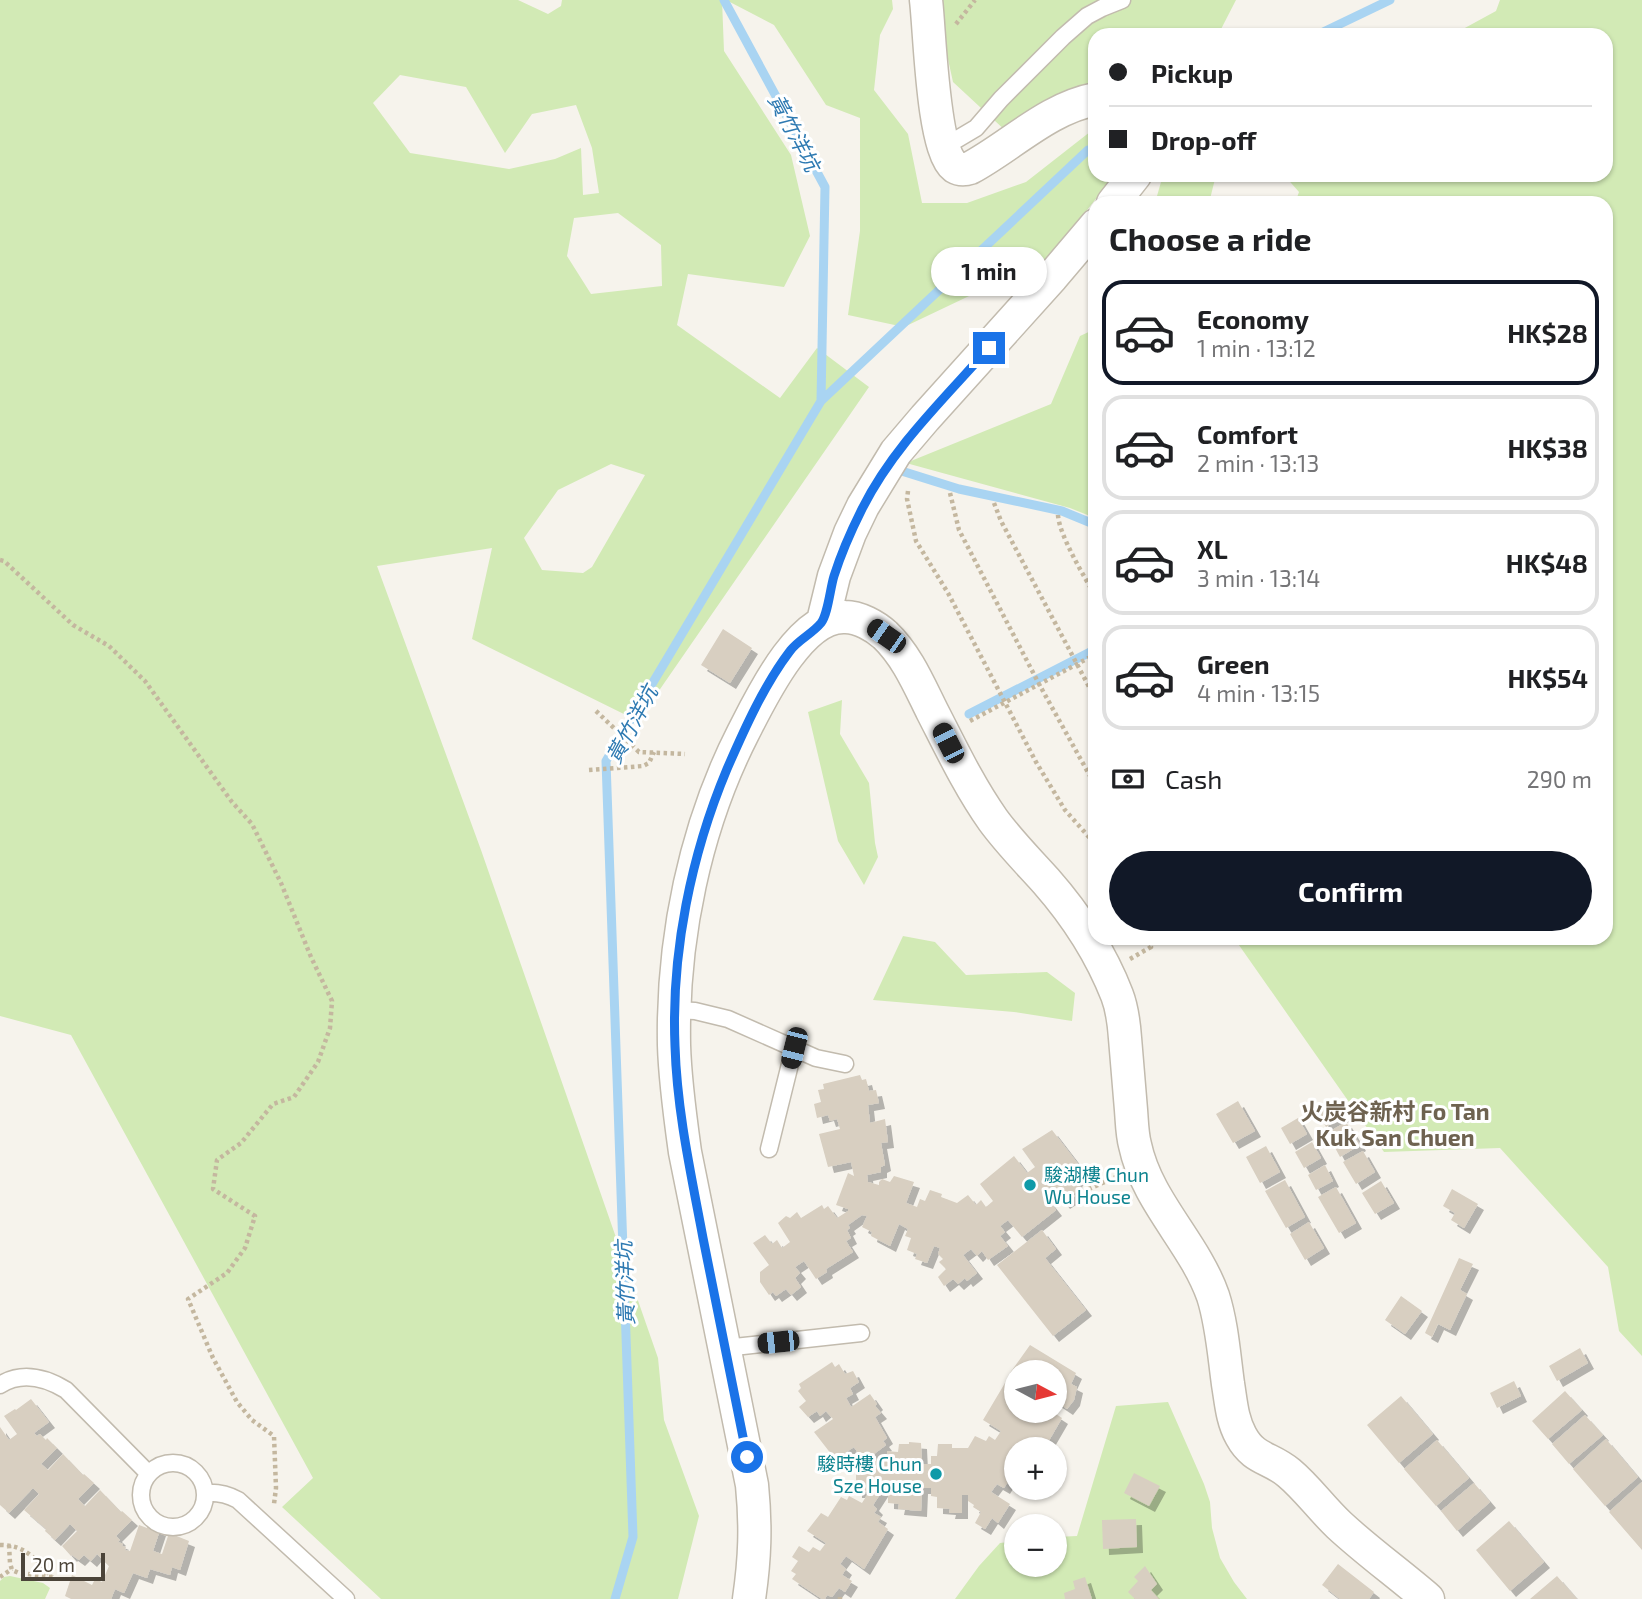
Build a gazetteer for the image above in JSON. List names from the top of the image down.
{
  "districts": ["火炭谷新村 Fo Tan Kuk San Chuen"],
  "water": ["黃竹洋坑"],
  "places": ["駿湖樓 Chun Wu House", "駿時樓 Chun Sze House"],
  "scale_bar": "20 m",
  "north": "right",
  "page": {
    "banner": ["Pickup", "Drop-off"],
    "heading": "Choose a ride",
    "bubble": "1 min",
    "list": [
      {
        "name": "Economy",
        "note": "1 min · 13:12",
        "value": "HK$28"
      },
      {
        "name": "Comfort",
        "note": "2 min · 13:13",
        "value": "HK$38"
      },
      {
        "name": "XL",
        "note": "3 min · 13:14",
        "value": "HK$48"
      },
      {
        "name": "Green",
        "note": "4 min · 13:15",
        "value": "HK$54"
      }
    ],
    "pay": ["Cash", "290 m"],
    "buttons": "Confirm",
    "map_buttons": ["+", "−"],
    "scale": "20 m"
  }
}
